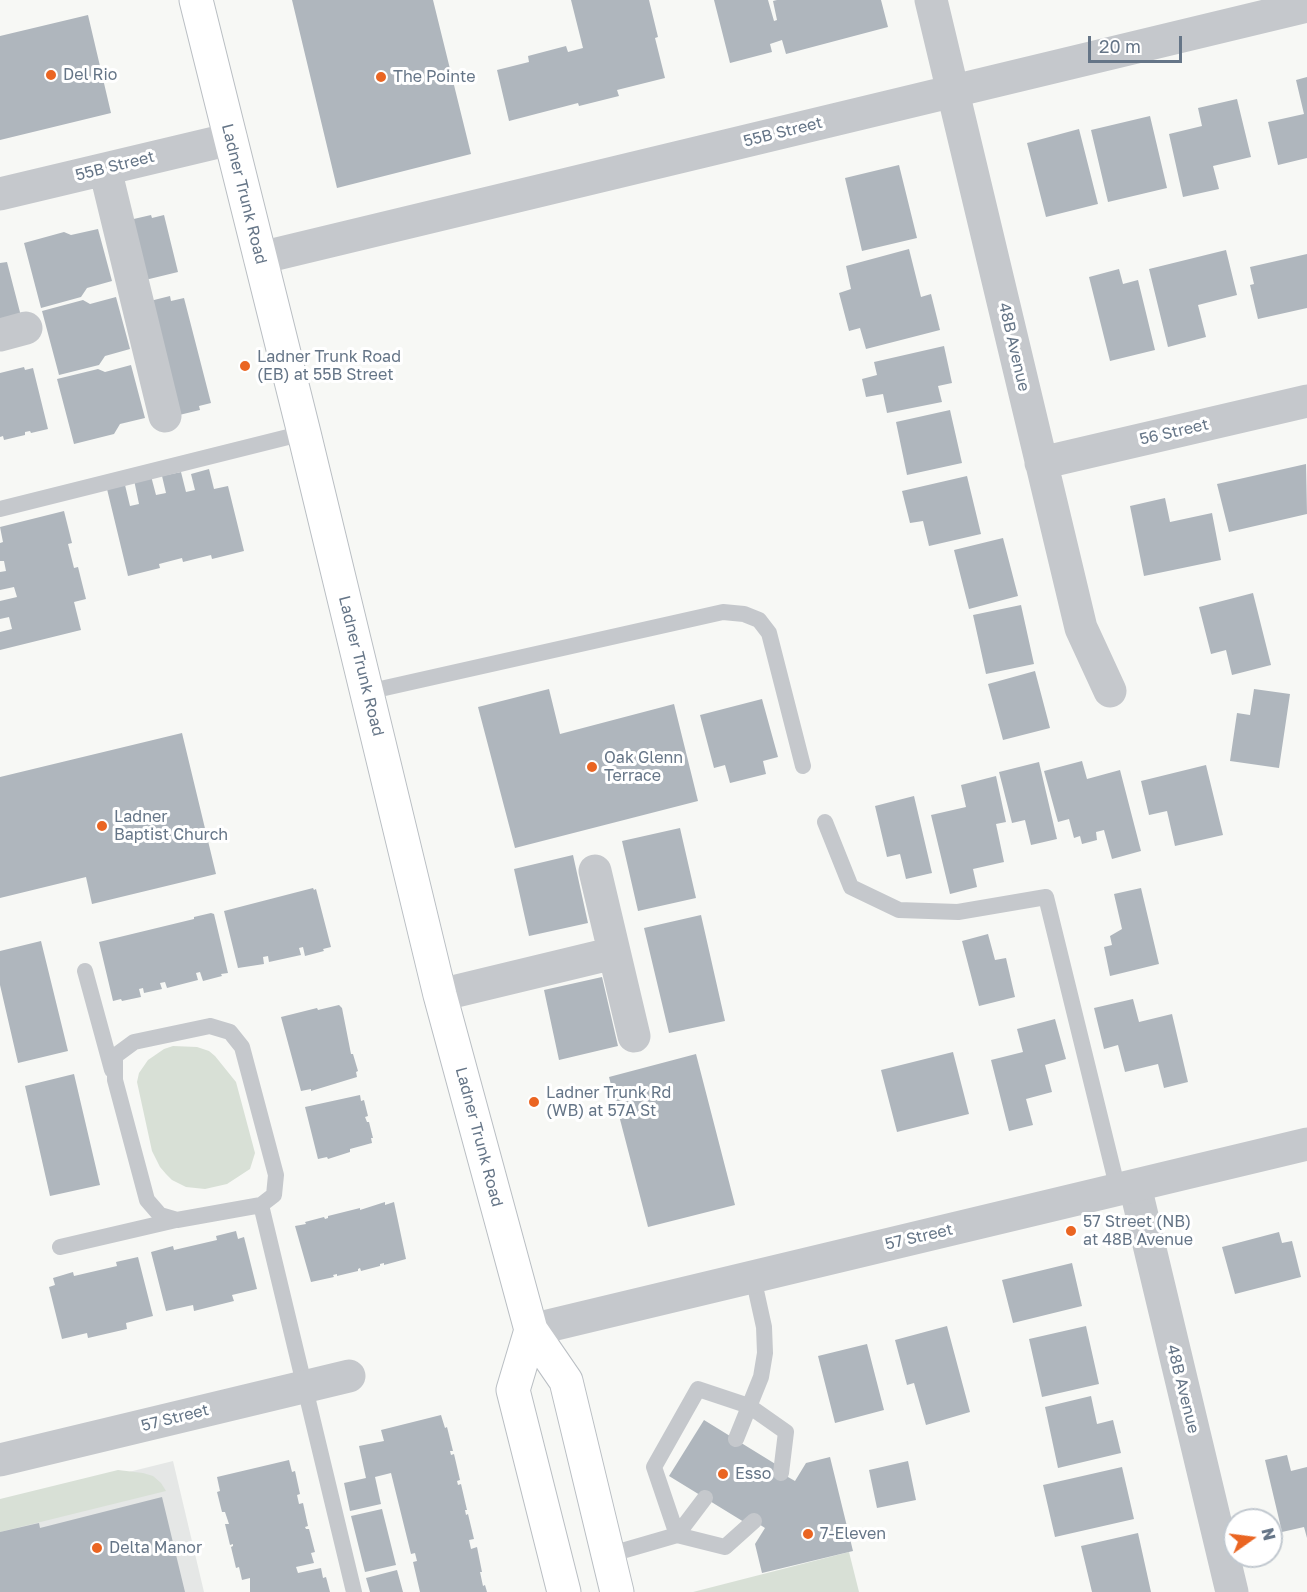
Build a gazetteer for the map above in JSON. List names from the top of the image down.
{
  "streets": {
    "main road": ["Ladner Trunk Road"],
    "street": [
      "55B Street",
      "48B Avenue",
      "56 Street",
      "57 Street"
    ]
  },
  "crossings": [
    ["55B Street", "Ladner Trunk Road"],
    ["55B Street", "48B Avenue"],
    ["Ladner Trunk Road", "57 Street"],
    ["48B Avenue", "56 Street"],
    ["48B Avenue", "57 Street"]
  ],
  "places": [
    "Del Rio",
    "The Pointe",
    "Ladner Trunk Road (EB) at 55B Street",
    "Oak Glenn Terrace",
    "Ladner Baptist Church",
    "Ladner Trunk Rd (WB) at 57A St",
    "57 Street (NB) at 48B Avenue",
    "Esso",
    "7-Eleven",
    "Delta Manor"
  ],
  "scale_bar": "20 m",
  "north": "right"
}
